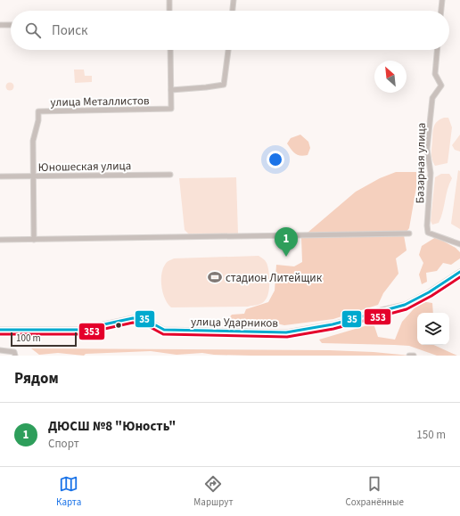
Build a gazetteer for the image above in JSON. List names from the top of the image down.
{
  "streets": {
    "street": [
      "улица Металлистов",
      "Базарная улица",
      "Юношеская улица",
      "улица Ударников"
    ]
  },
  "crossings": [
    ["улица Металлистов", "Юношеская улица"]
  ],
  "places": {
    "sports": ["стадион Литейщик"]
  },
  "lines": ["transit line 35", "transit line 353"],
  "scale_bar": "100 m",
  "north": "top left",
  "page": {
    "search": "Поиск",
    "pins": "1",
    "scale": "100 m",
    "heading": "Рядом",
    "list": [
      {
        "mark": "1",
        "name": "ДЮСШ №8 \"Юность\"",
        "note": "Спорт",
        "value": "150 m"
      }
    ],
    "nav": ["Карта", "Маршрут", "Сохранённые"]
  }
}
